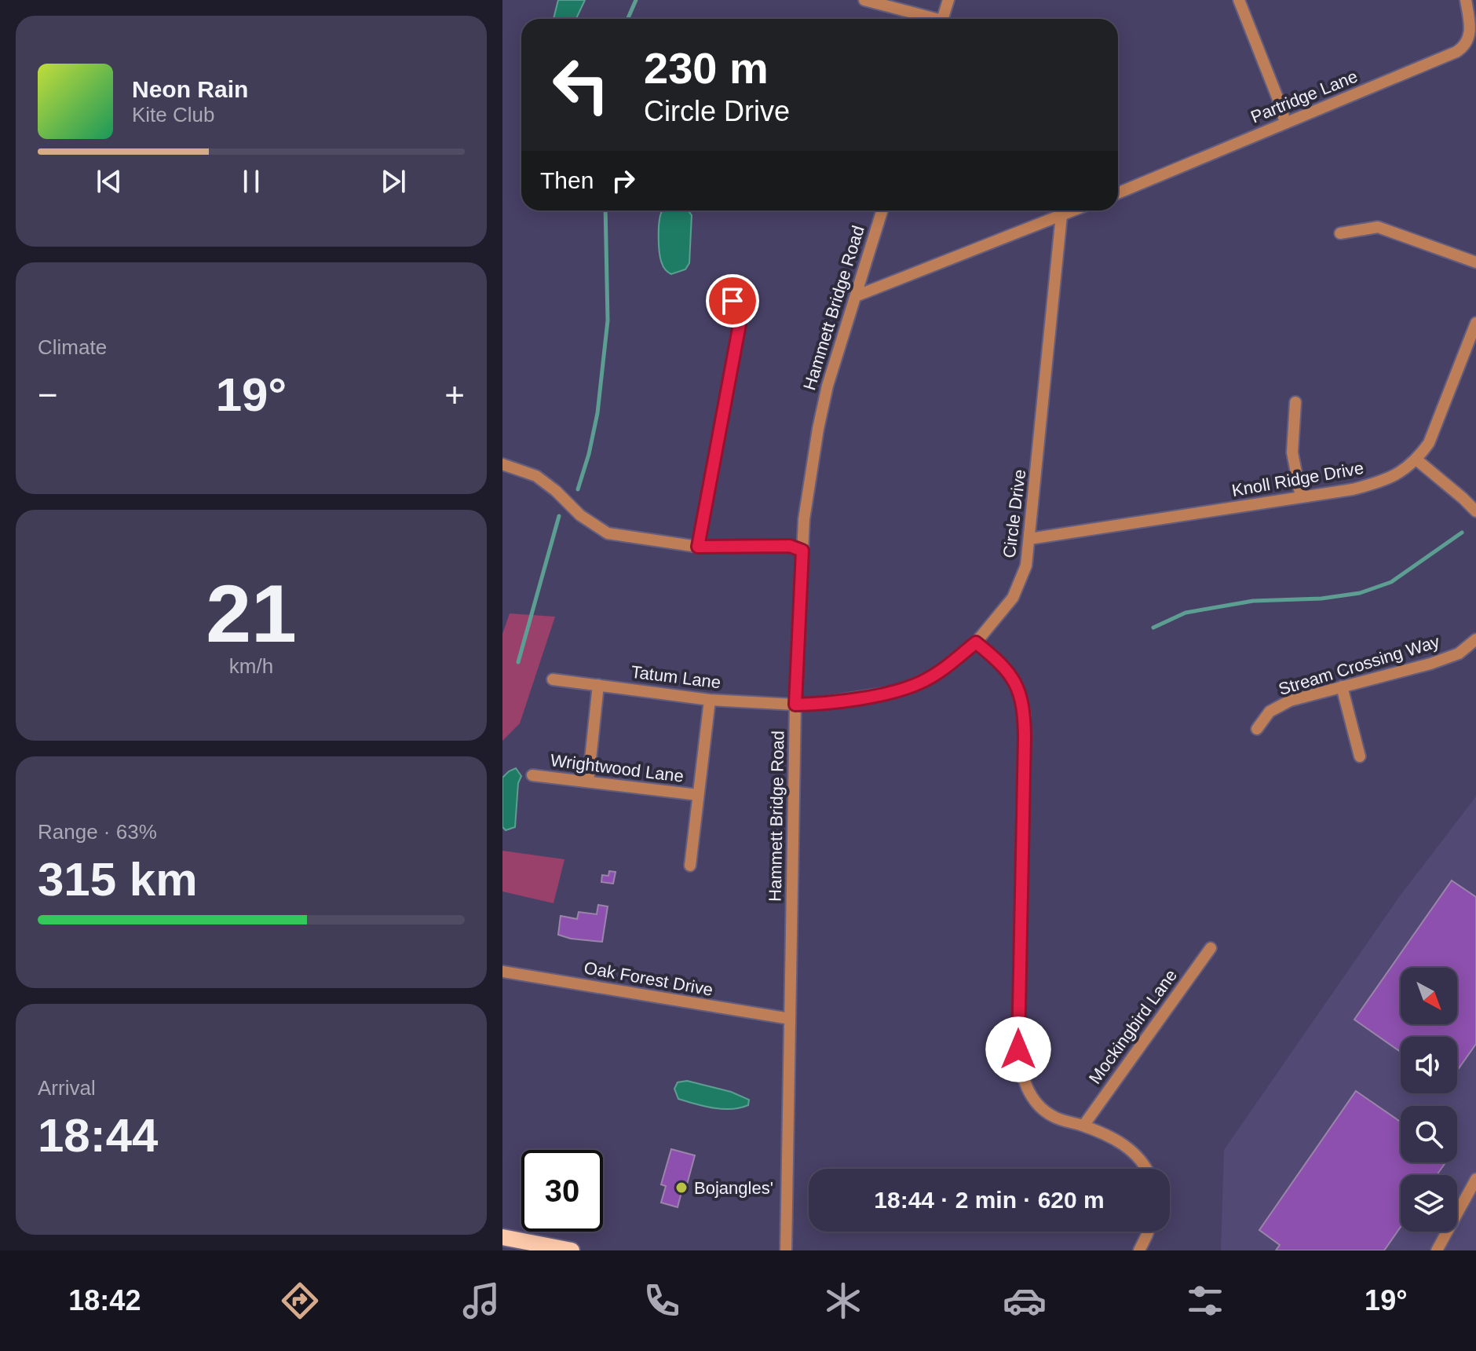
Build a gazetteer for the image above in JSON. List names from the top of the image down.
{
  "streets": {
    "street": [
      "Partridge Lane",
      "Hammett Bridge Road",
      "Knoll Ridge Drive",
      "Circle Drive",
      "Stream Crossing Way",
      "Tatum Lane",
      "Wrightwood Lane",
      "Oak Forest Drive",
      "Mockingbird Lane"
    ]
  },
  "crossings": [
    ["Hammett Bridge Road", "Circle Drive"],
    ["Hammett Bridge Road", "Tatum Lane"],
    ["Hammett Bridge Road", "Oak Forest Drive"],
    ["Knoll Ridge Drive", "Circle Drive"],
    ["Circle Drive", "Tatum Lane"]
  ],
  "places": ["Bojangles'"],
  "north": "bottom right",
  "page": {
    "turn": ["230 m", "Circle Drive"],
    "song": ["Neon Rain", "Kite Club"],
    "then": "Then",
    "tile": [
      "Climate",
      ["21", "km/h"],
      ["Range · 63%", "315 km"],
      ["Arrival", "18:44"]
    ],
    "heat": ["−", "19°", "+"],
    "limit": "30",
    "trip": "18:44 · 2 min · 620 m",
    "tabs": ["18:42", "19°"]
  }
}
